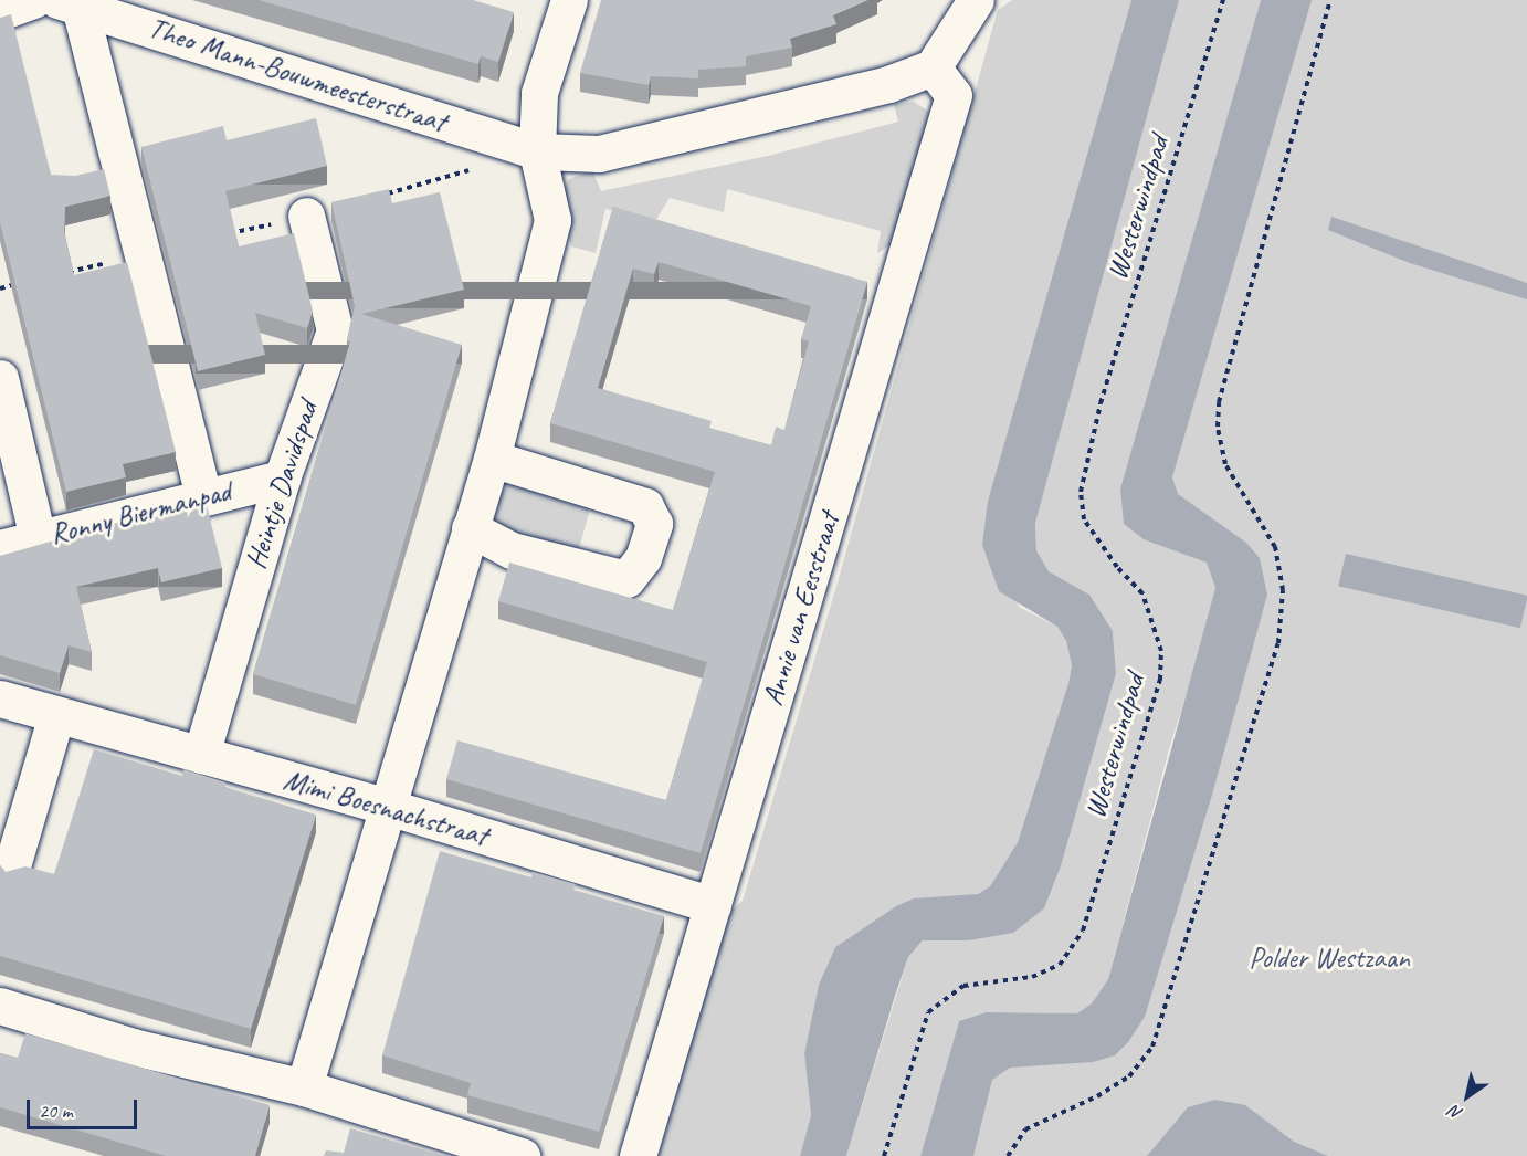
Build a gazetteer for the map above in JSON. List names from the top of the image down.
{
  "streets": {
    "street": [
      "Theo Mann-Bouwmeesterstraat",
      "Heintje Davidspad",
      "Ronny Biermanpad",
      "Annie van Eesstraat",
      "Mimi Boesnachstraat"
    ],
    "path": ["Westerwindpad"]
  },
  "crossings": [
    ["Heintje Davidspad", "Ronny Biermanpad"],
    ["Heintje Davidspad", "Mimi Boesnachstraat"],
    ["Annie van Eesstraat", "Mimi Boesnachstraat"]
  ],
  "parks": ["Polder Westzaan"],
  "scale_bar": "20 m",
  "north": "bottom left"
}
